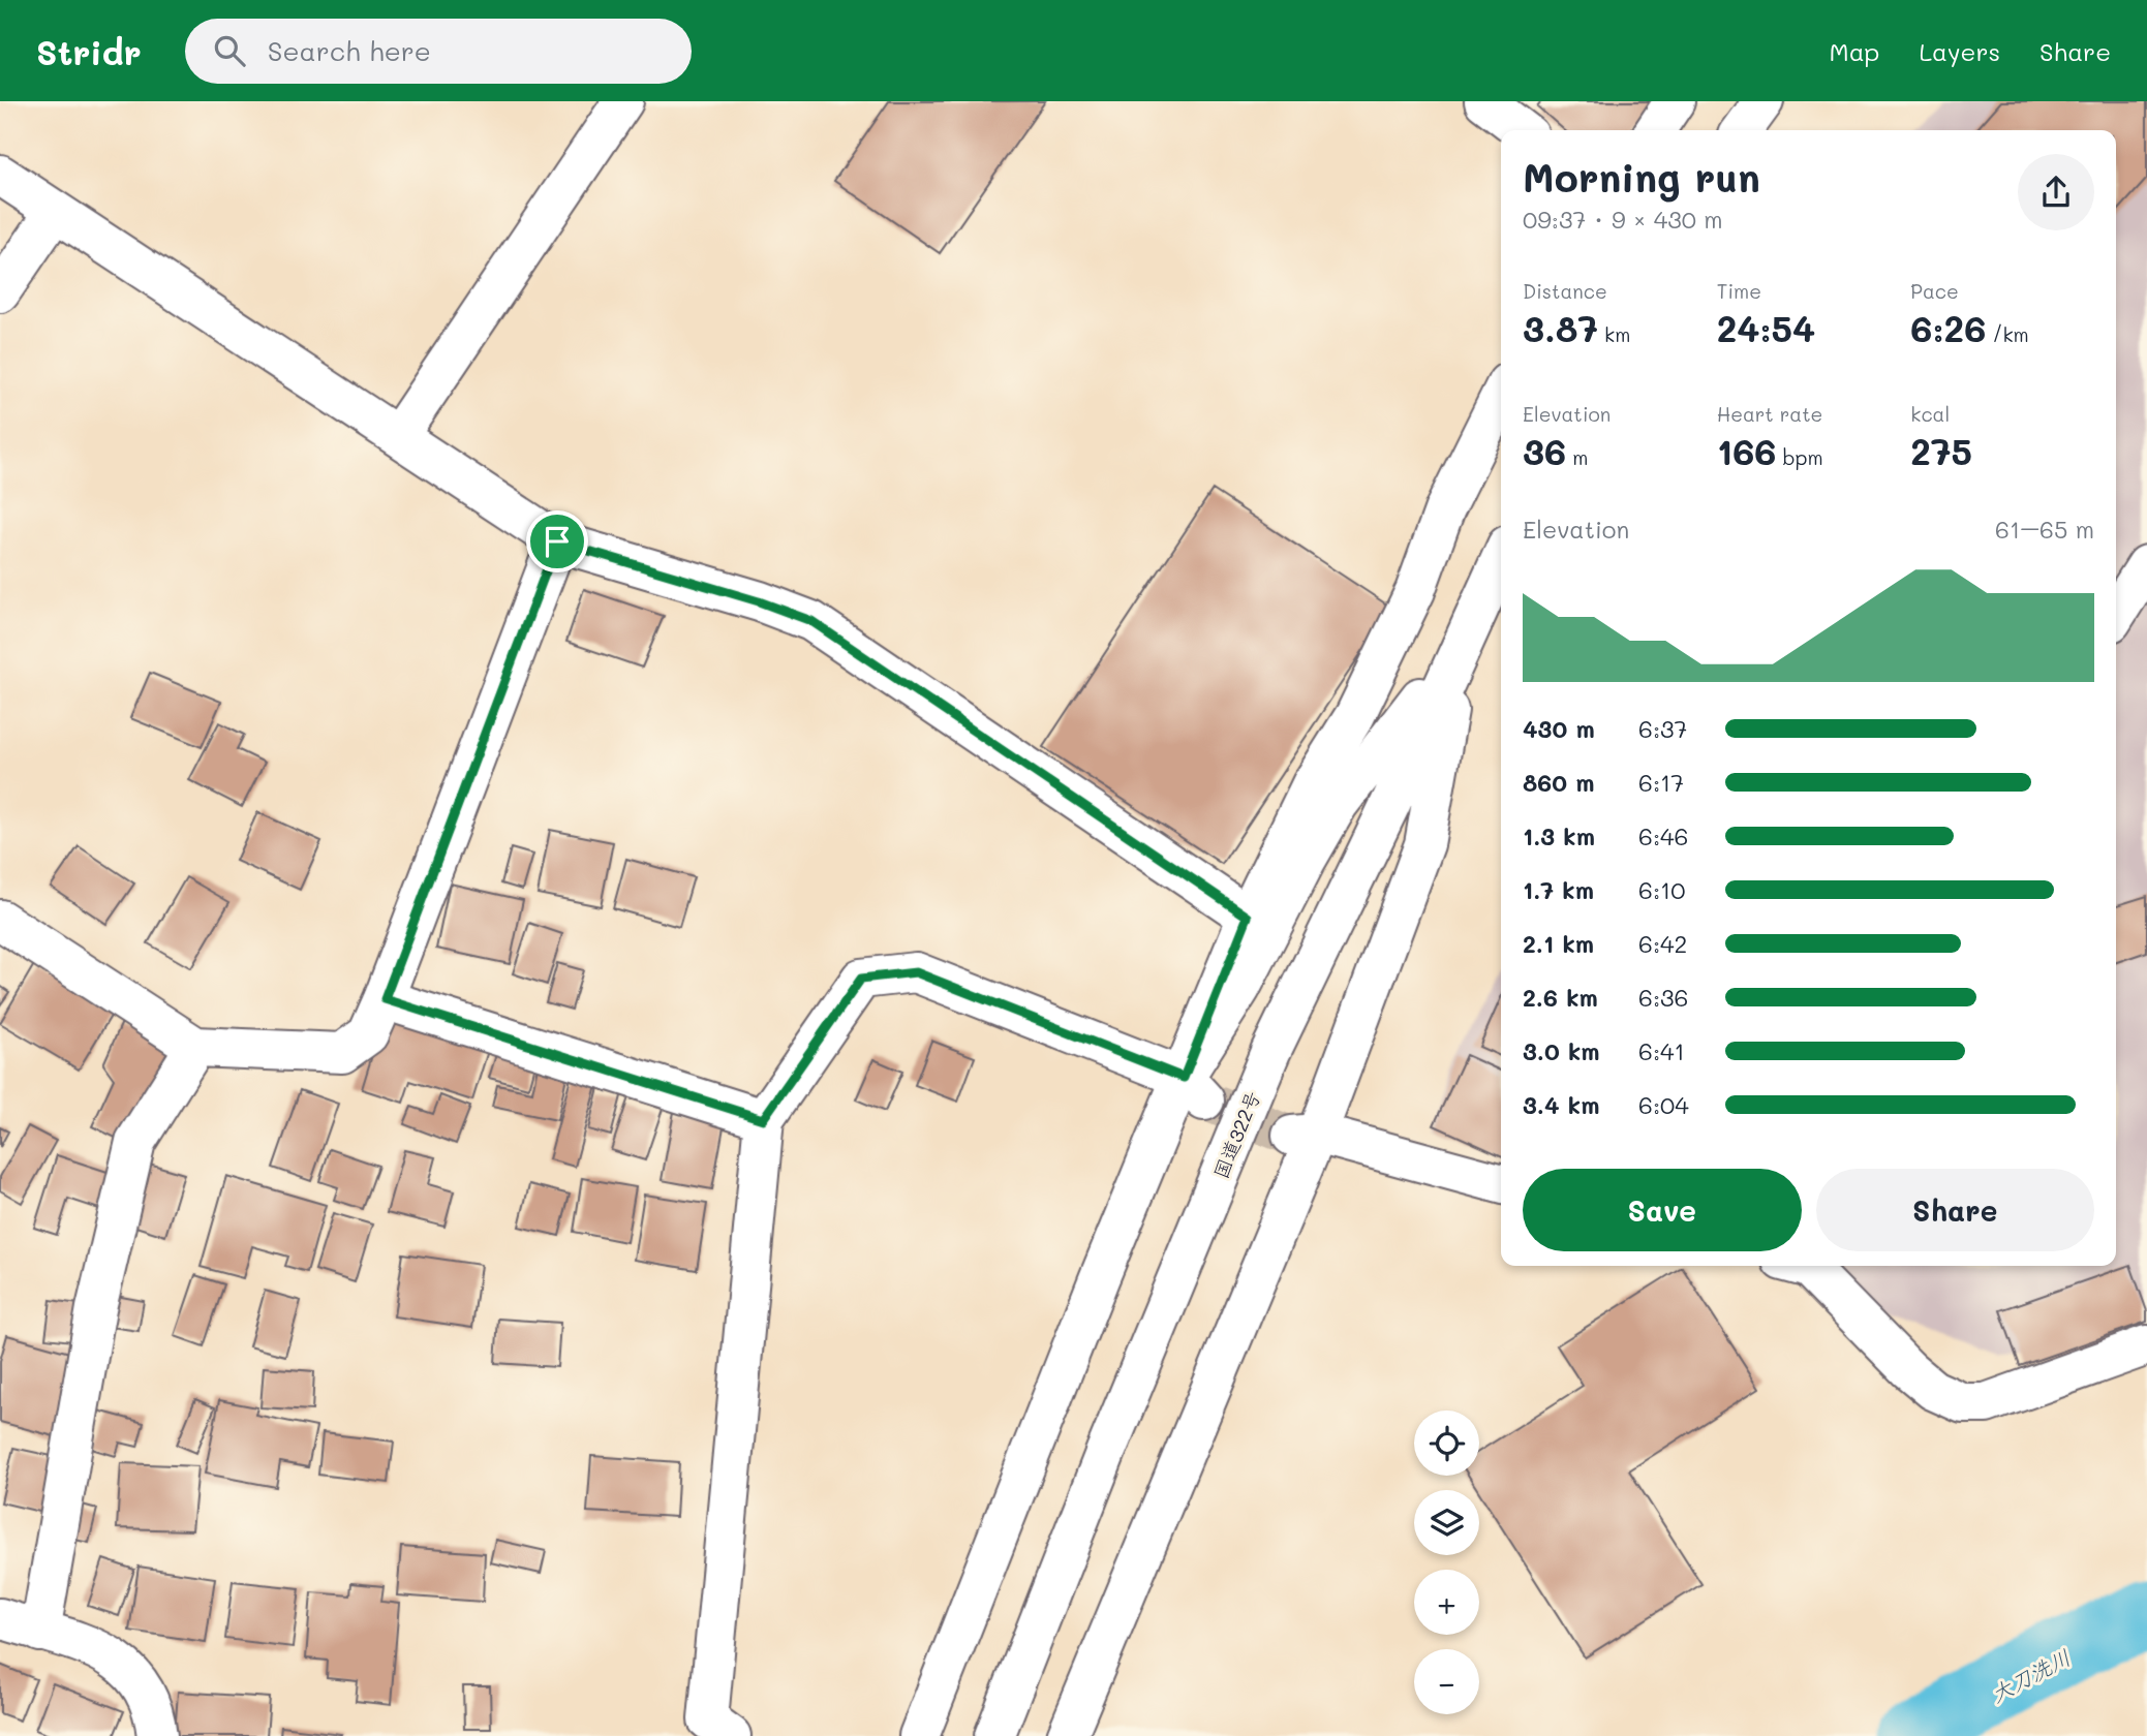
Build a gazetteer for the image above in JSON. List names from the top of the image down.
{
  "streets": {
    "main road": ["国道322号"]
  },
  "water": ["大刀洗川"],
  "page": {
    "header": "Stridr",
    "search": "Search here",
    "nav": ["Map", "Layers", "Share"],
    "heading": ["Morning run", "09:37 · 9 × 430 m"],
    "stats": [
      ["Distance", "3.87 km"],
      ["Time", "24:54"],
      ["Pace", "6:26 /km"],
      ["Elevation", "36 m"],
      ["Heart rate", "166 bpm"],
      ["kcal", "275"]
    ],
    "chart": ["Elevation", "61–65 m"],
    "list": [
      {
        "name": "430 m",
        "note": "6:37"
      },
      {
        "name": "860 m",
        "note": "6:17"
      },
      {
        "name": "1.3 km",
        "note": "6:46"
      },
      {
        "name": "1.7 km",
        "note": "6:10"
      },
      {
        "name": "2.1 km",
        "note": "6:42"
      },
      {
        "name": "2.6 km",
        "note": "6:36"
      },
      {
        "name": "3.0 km",
        "note": "6:41"
      },
      {
        "name": "3.4 km",
        "note": "6:04"
      }
    ],
    "buttons": ["Save", "Share"],
    "map_buttons": ["+", "−"]
  }
}
